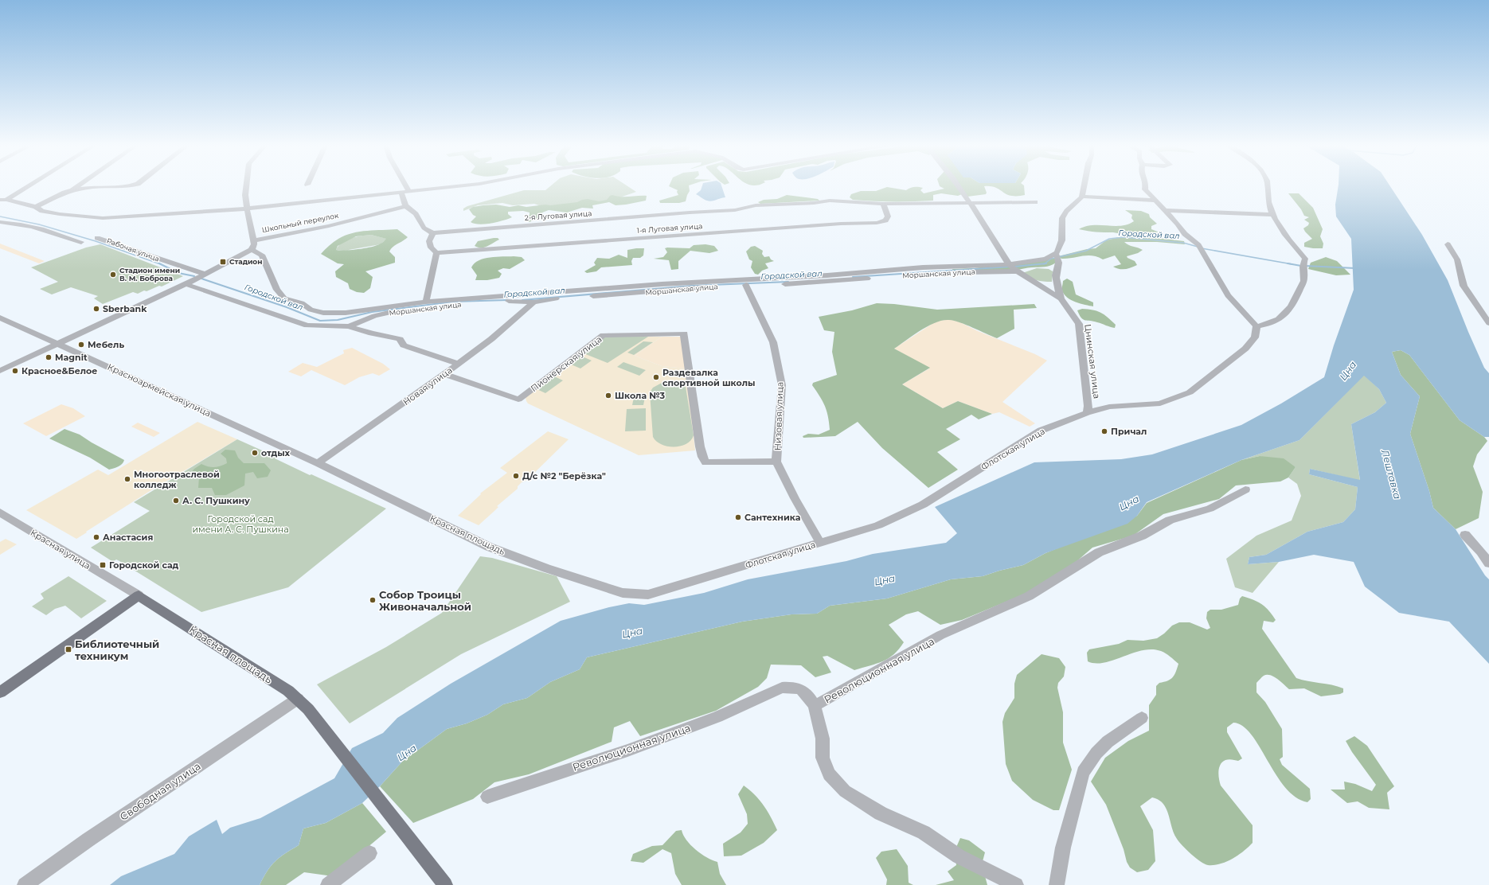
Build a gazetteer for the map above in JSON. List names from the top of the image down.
{
  "streets": {
    "main road": ["Красная площадь"],
    "street": [
      "2-я Луговая улица",
      "Школьный переулок",
      "1-я Луговая улица",
      "Рабочая улица",
      "Моршанская улица",
      "Цнинская улица",
      "Пионерская улица",
      "Новая улица",
      "Красноармейская улица",
      "Низовая улица",
      "Флотская улица",
      "Красная улица",
      "Революционная улица",
      "Свободная улица"
    ]
  },
  "crossings": [
    ["2-я Луговая улица", "1-я Луговая улица"],
    ["Моршанская улица", "Цнинская улица"],
    ["Моршанская улица", "Новая улица"],
    ["Моршанская улица", "Низовая улица"],
    ["Цнинская улица", "Флотская улица"],
    ["Пионерская улица", "Новая улица"],
    ["Пионерская улица", "Низовая улица"],
    ["Новая улица", "Красноармейская улица"],
    ["Новая улица", "Красная площадь"],
    ["Красноармейская улица", "Красная площадь"],
    ["Низовая улица", "Флотская улица"],
    ["Флотская улица", "Красная площадь"],
    ["Красная площадь", "Красная улица"],
    ["Красная площадь", "Свободная улица"]
  ],
  "water": ["Городской вал", "Цна", "Лештавка"],
  "parks": ["Городской сад имени А. С. Пушкина"],
  "places": {
    "transit": ["Стадион", "Городской сад", "Библиотечный техникум"],
    "other": [
      "Стадион имени В. М. Боброва",
      "Sberbank",
      "Мебель",
      "Magnit",
      "Красное&Белое",
      "Раздевалка спортивной школы",
      "Школа №3",
      "Причал",
      "отдых",
      "Д/с №2 \"Берёзка\"",
      "Многоотраслевой колледж",
      "А. С. Пушкину",
      "Сантехника",
      "Анастасия",
      "Собор Троицы Живоначальной"
    ]
  }
}
